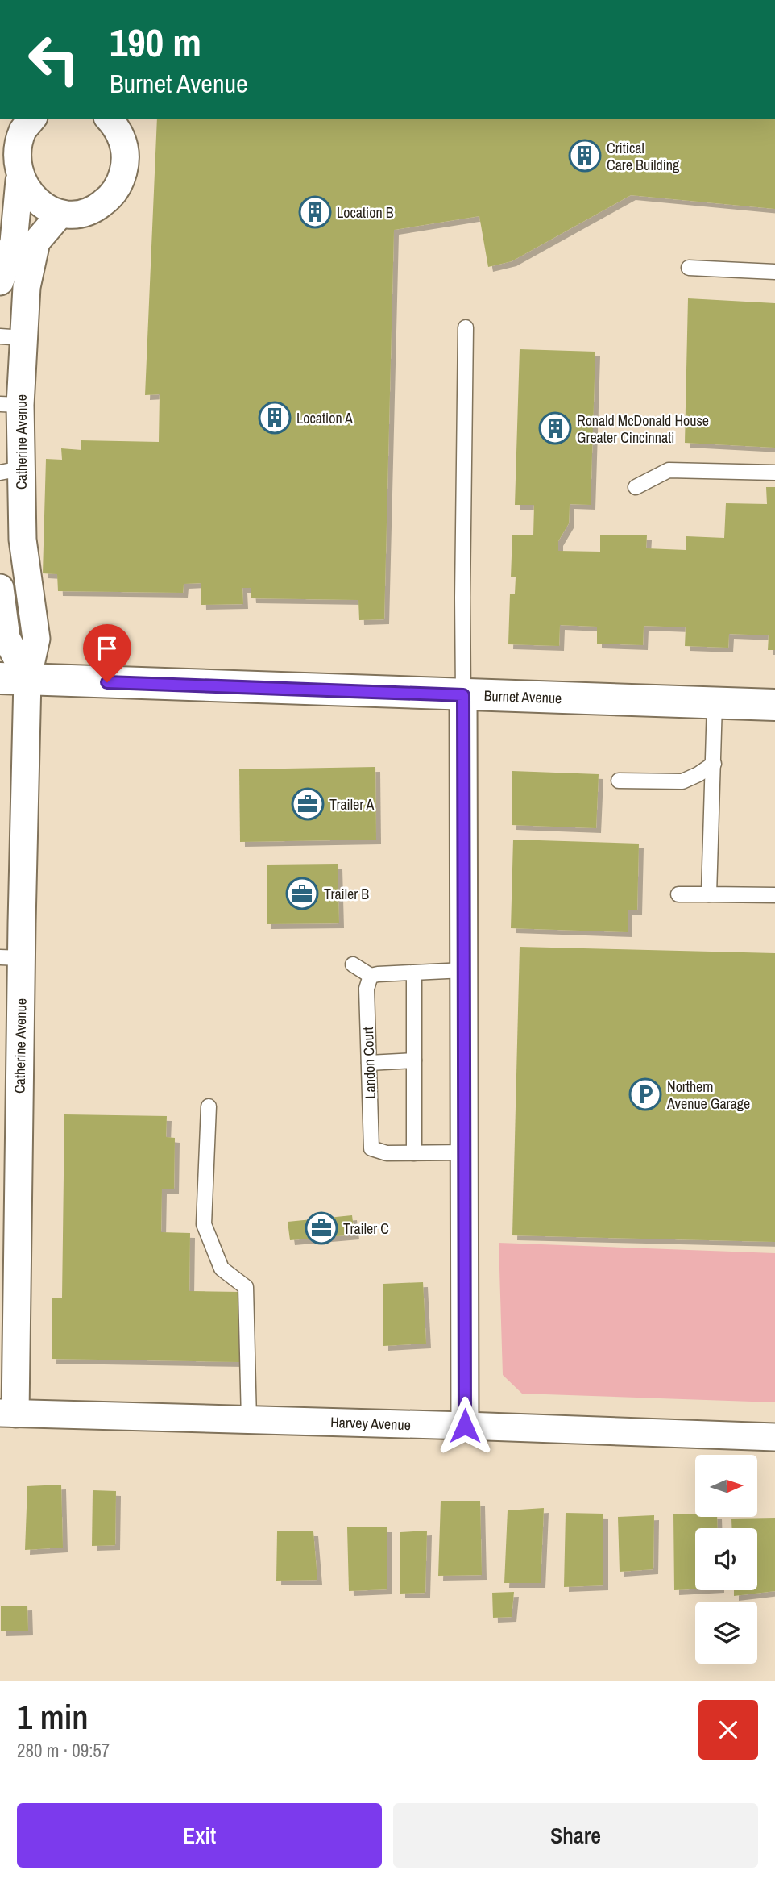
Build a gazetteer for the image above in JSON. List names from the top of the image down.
{
  "streets": {
    "street": ["Catherine Avenue", "Burnet Avenue", "Harvey Avenue"],
    "lane": ["Landon Court"]
  },
  "crossings": [
    ["Catherine Avenue", "Burnet Avenue"],
    ["Catherine Avenue", "Harvey Avenue"]
  ],
  "places": {
    "building": [
      "Critical Care Building",
      "Location B",
      "Location A",
      "Ronald McDonald House Greater Cincinnati"
    ],
    "office": ["Trailer A", "Trailer B", "Trailer C"],
    "parking": ["Northern Avenue Garage"]
  },
  "north": "right",
  "page": {
    "turn": ["190 m", "Burnet Avenue"],
    "heading": ["1 min", "280 m · 09:57"],
    "buttons": ["Exit", "Share"]
  }
}
